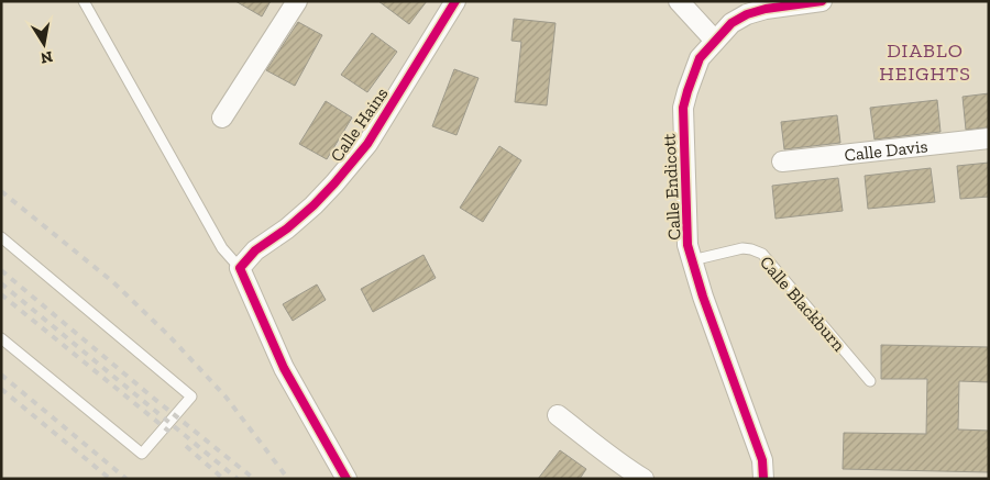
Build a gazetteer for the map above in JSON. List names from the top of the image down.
{
  "streets": {
    "street": ["Calle Hains", "Calle Davis", "Calle Endicott"],
    "lane": ["Calle Blackburn"]
  },
  "crossings": [
    ["Calle Endicott", "Calle Blackburn"]
  ],
  "districts": ["DIABLO HEIGHTS"],
  "north": "bottom"
}
